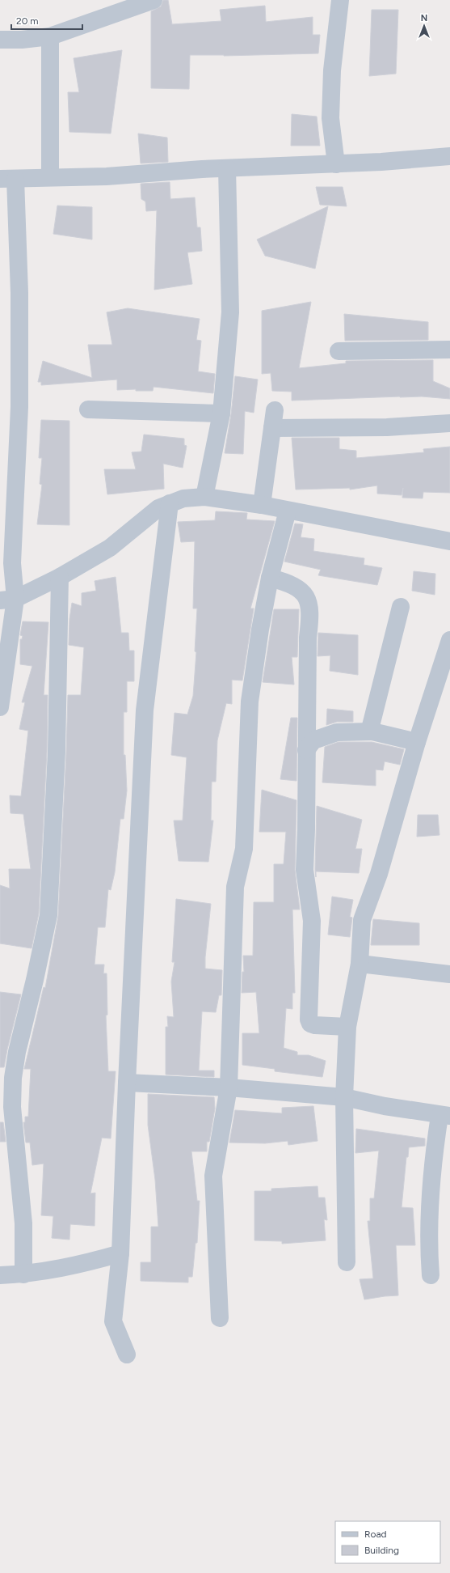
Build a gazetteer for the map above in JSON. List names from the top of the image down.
{
  "legend": ["Road", "Building"],
  "scale_bar": "20 m",
  "north": "top"
}
